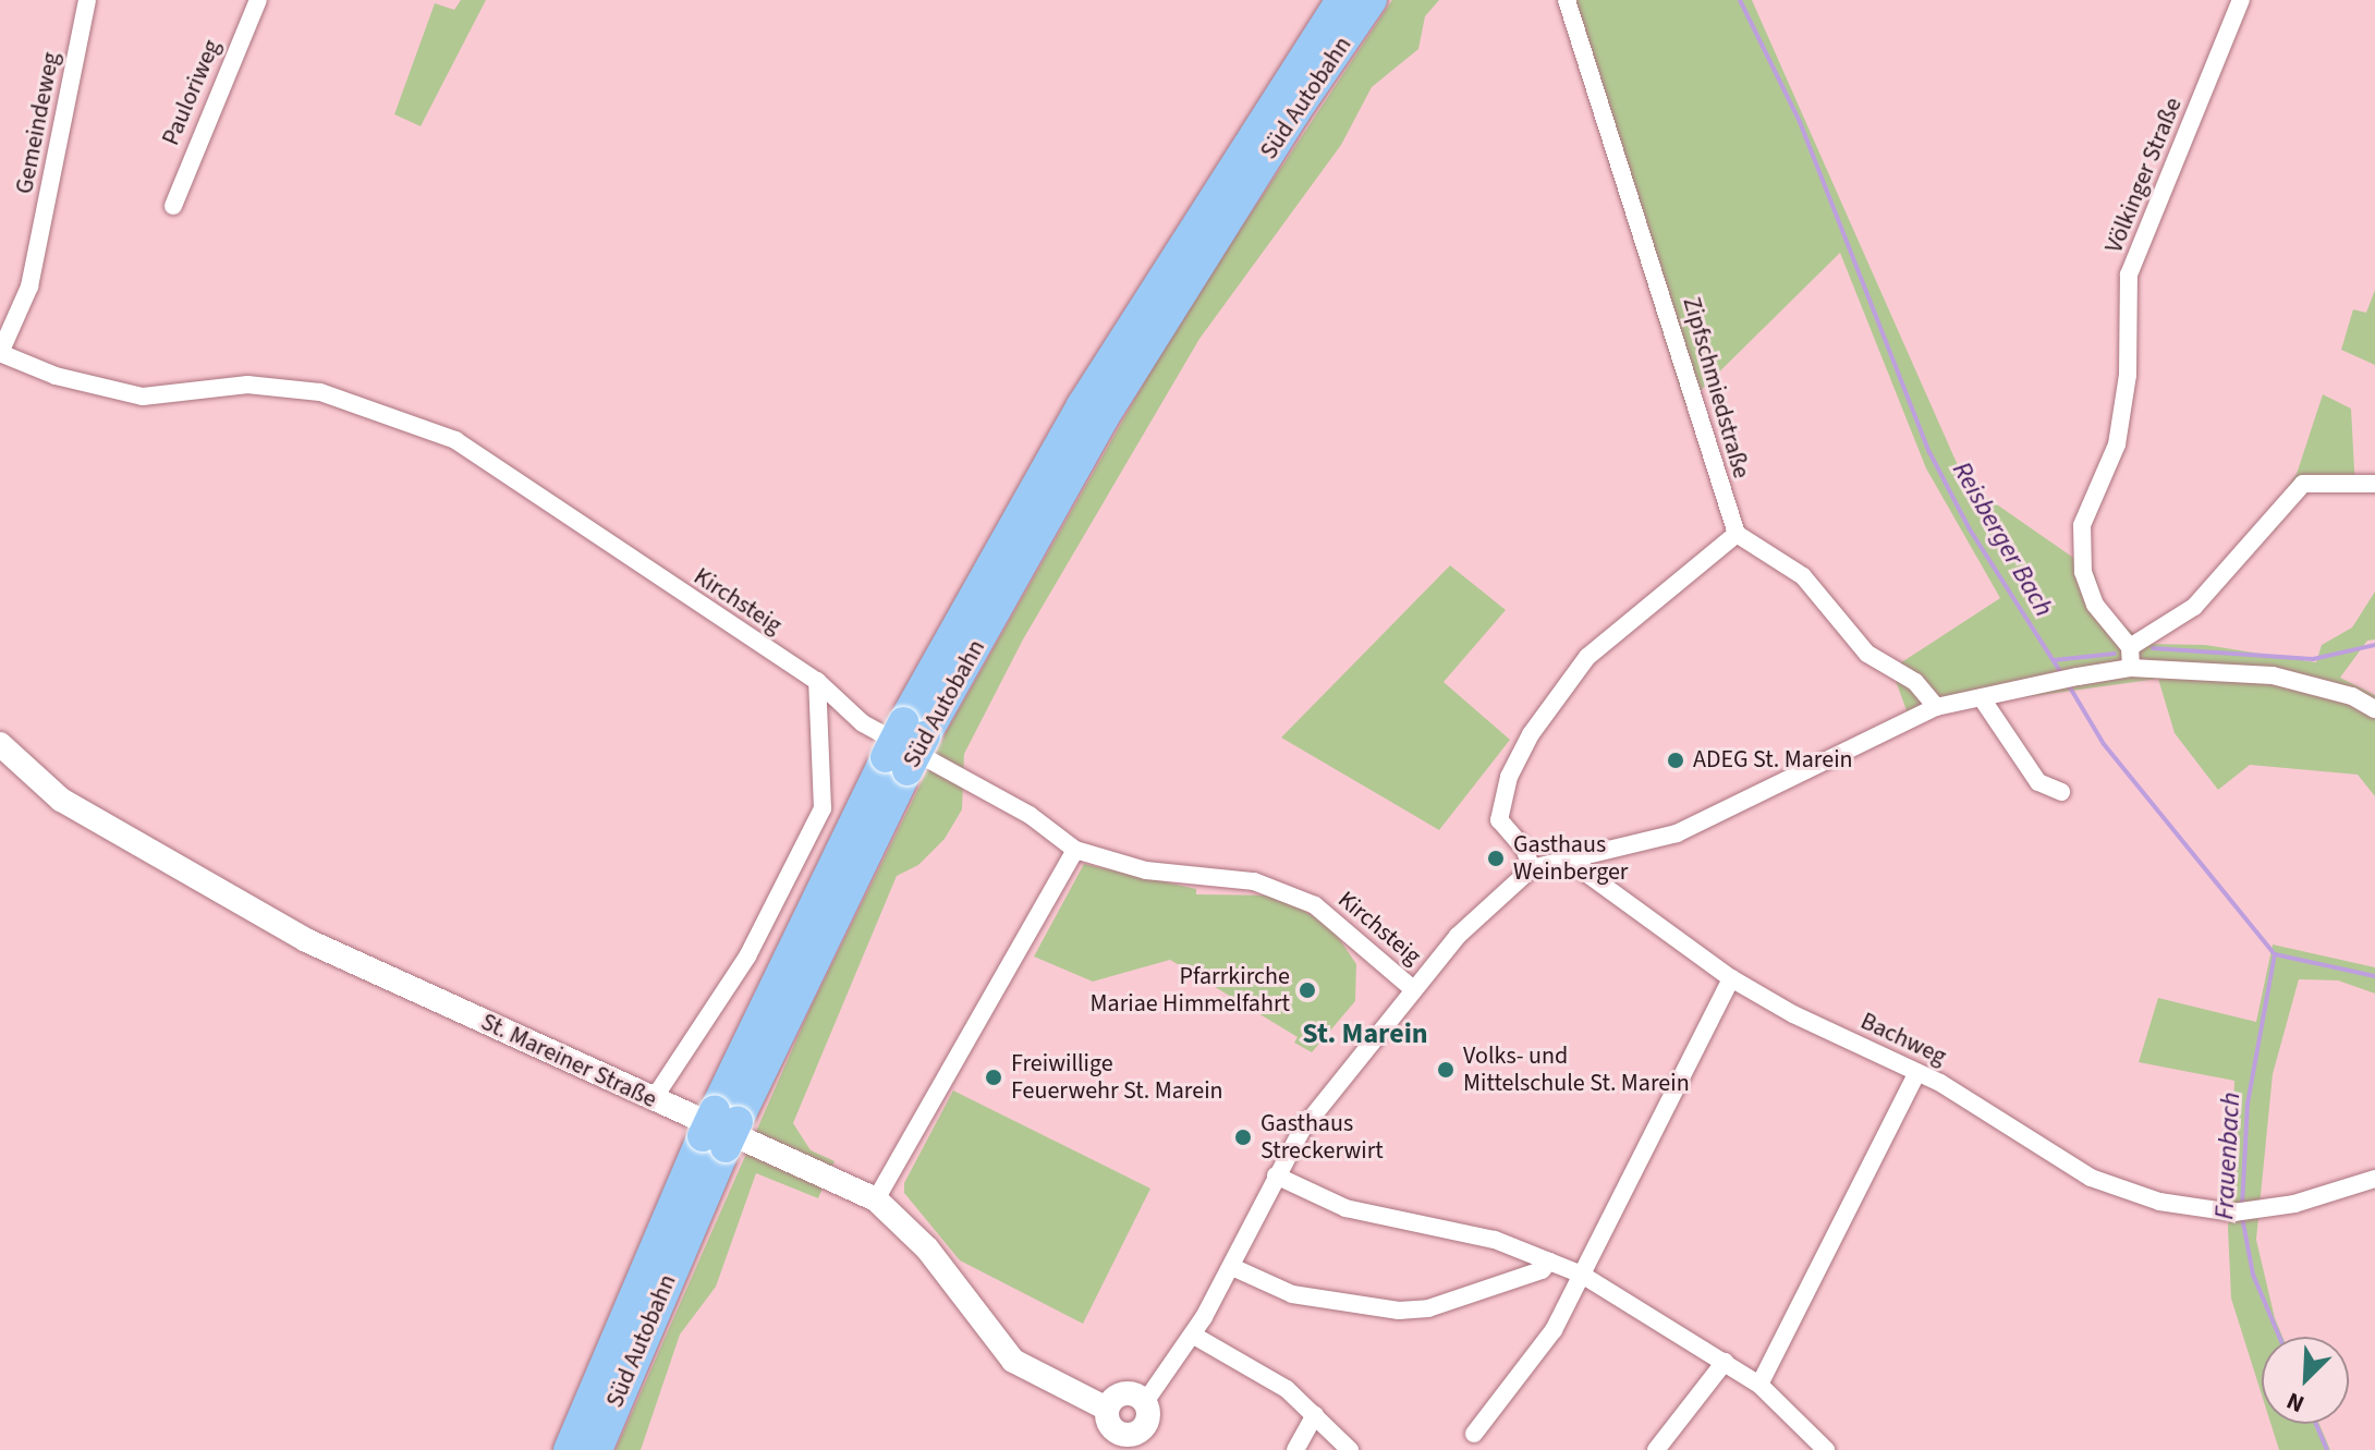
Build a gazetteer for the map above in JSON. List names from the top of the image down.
{
  "streets": {
    "highway": ["Süd Autobahn"],
    "main road": ["St. Mareiner Straße"],
    "street": [
      "Pauloriweg",
      "Gemeindeweg",
      "Völkinger Straße",
      "Zipfschmiedstraße",
      "Kirchsteig",
      "Bachweg"
    ]
  },
  "crossings": [
    ["Gemeindeweg", "Kirchsteig"]
  ],
  "districts": ["St. Marein"],
  "water": ["Reisberger Bach", "Frauenbach"],
  "places": [
    "ADEG St. Marein",
    "Gasthaus Weinberger",
    "Pfarrkirche Mariae Himmelfahrt",
    "Volks- und Mittelschule St. Marein",
    "Freiwillige Feuerwehr St. Marein",
    "Gasthaus Streckerwirt"
  ],
  "north": "bottom left"
}
